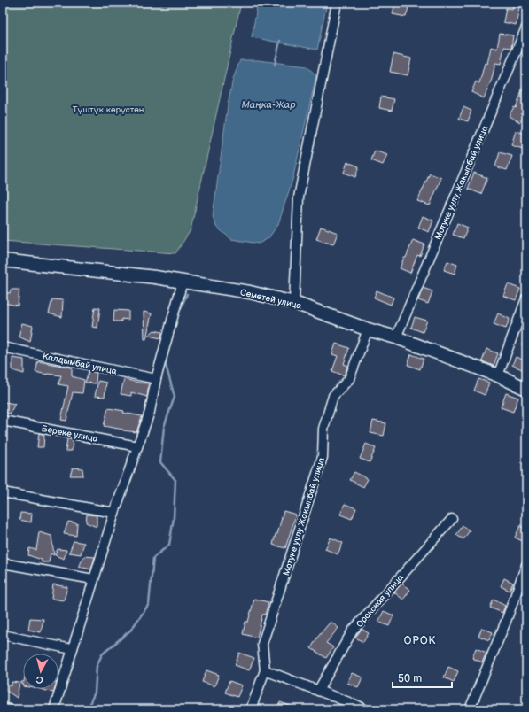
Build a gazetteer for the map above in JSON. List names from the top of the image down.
{
  "streets": {
    "street": [
      "Мотуке уулу Жакыпбай улица",
      "Семетей улица",
      "Калдымбай улица",
      "Береке улица",
      "Орокская улица"
    ]
  },
  "crossings": [
    ["Мотуке уулу Жакыпбай улица", "Семетей улица"]
  ],
  "districts": ["ОРОК"],
  "water": ["Маңка-Жар"],
  "parks": ["Түштүк көрүстөн"],
  "scale_bar": "50 m",
  "north": "bottom"
}
